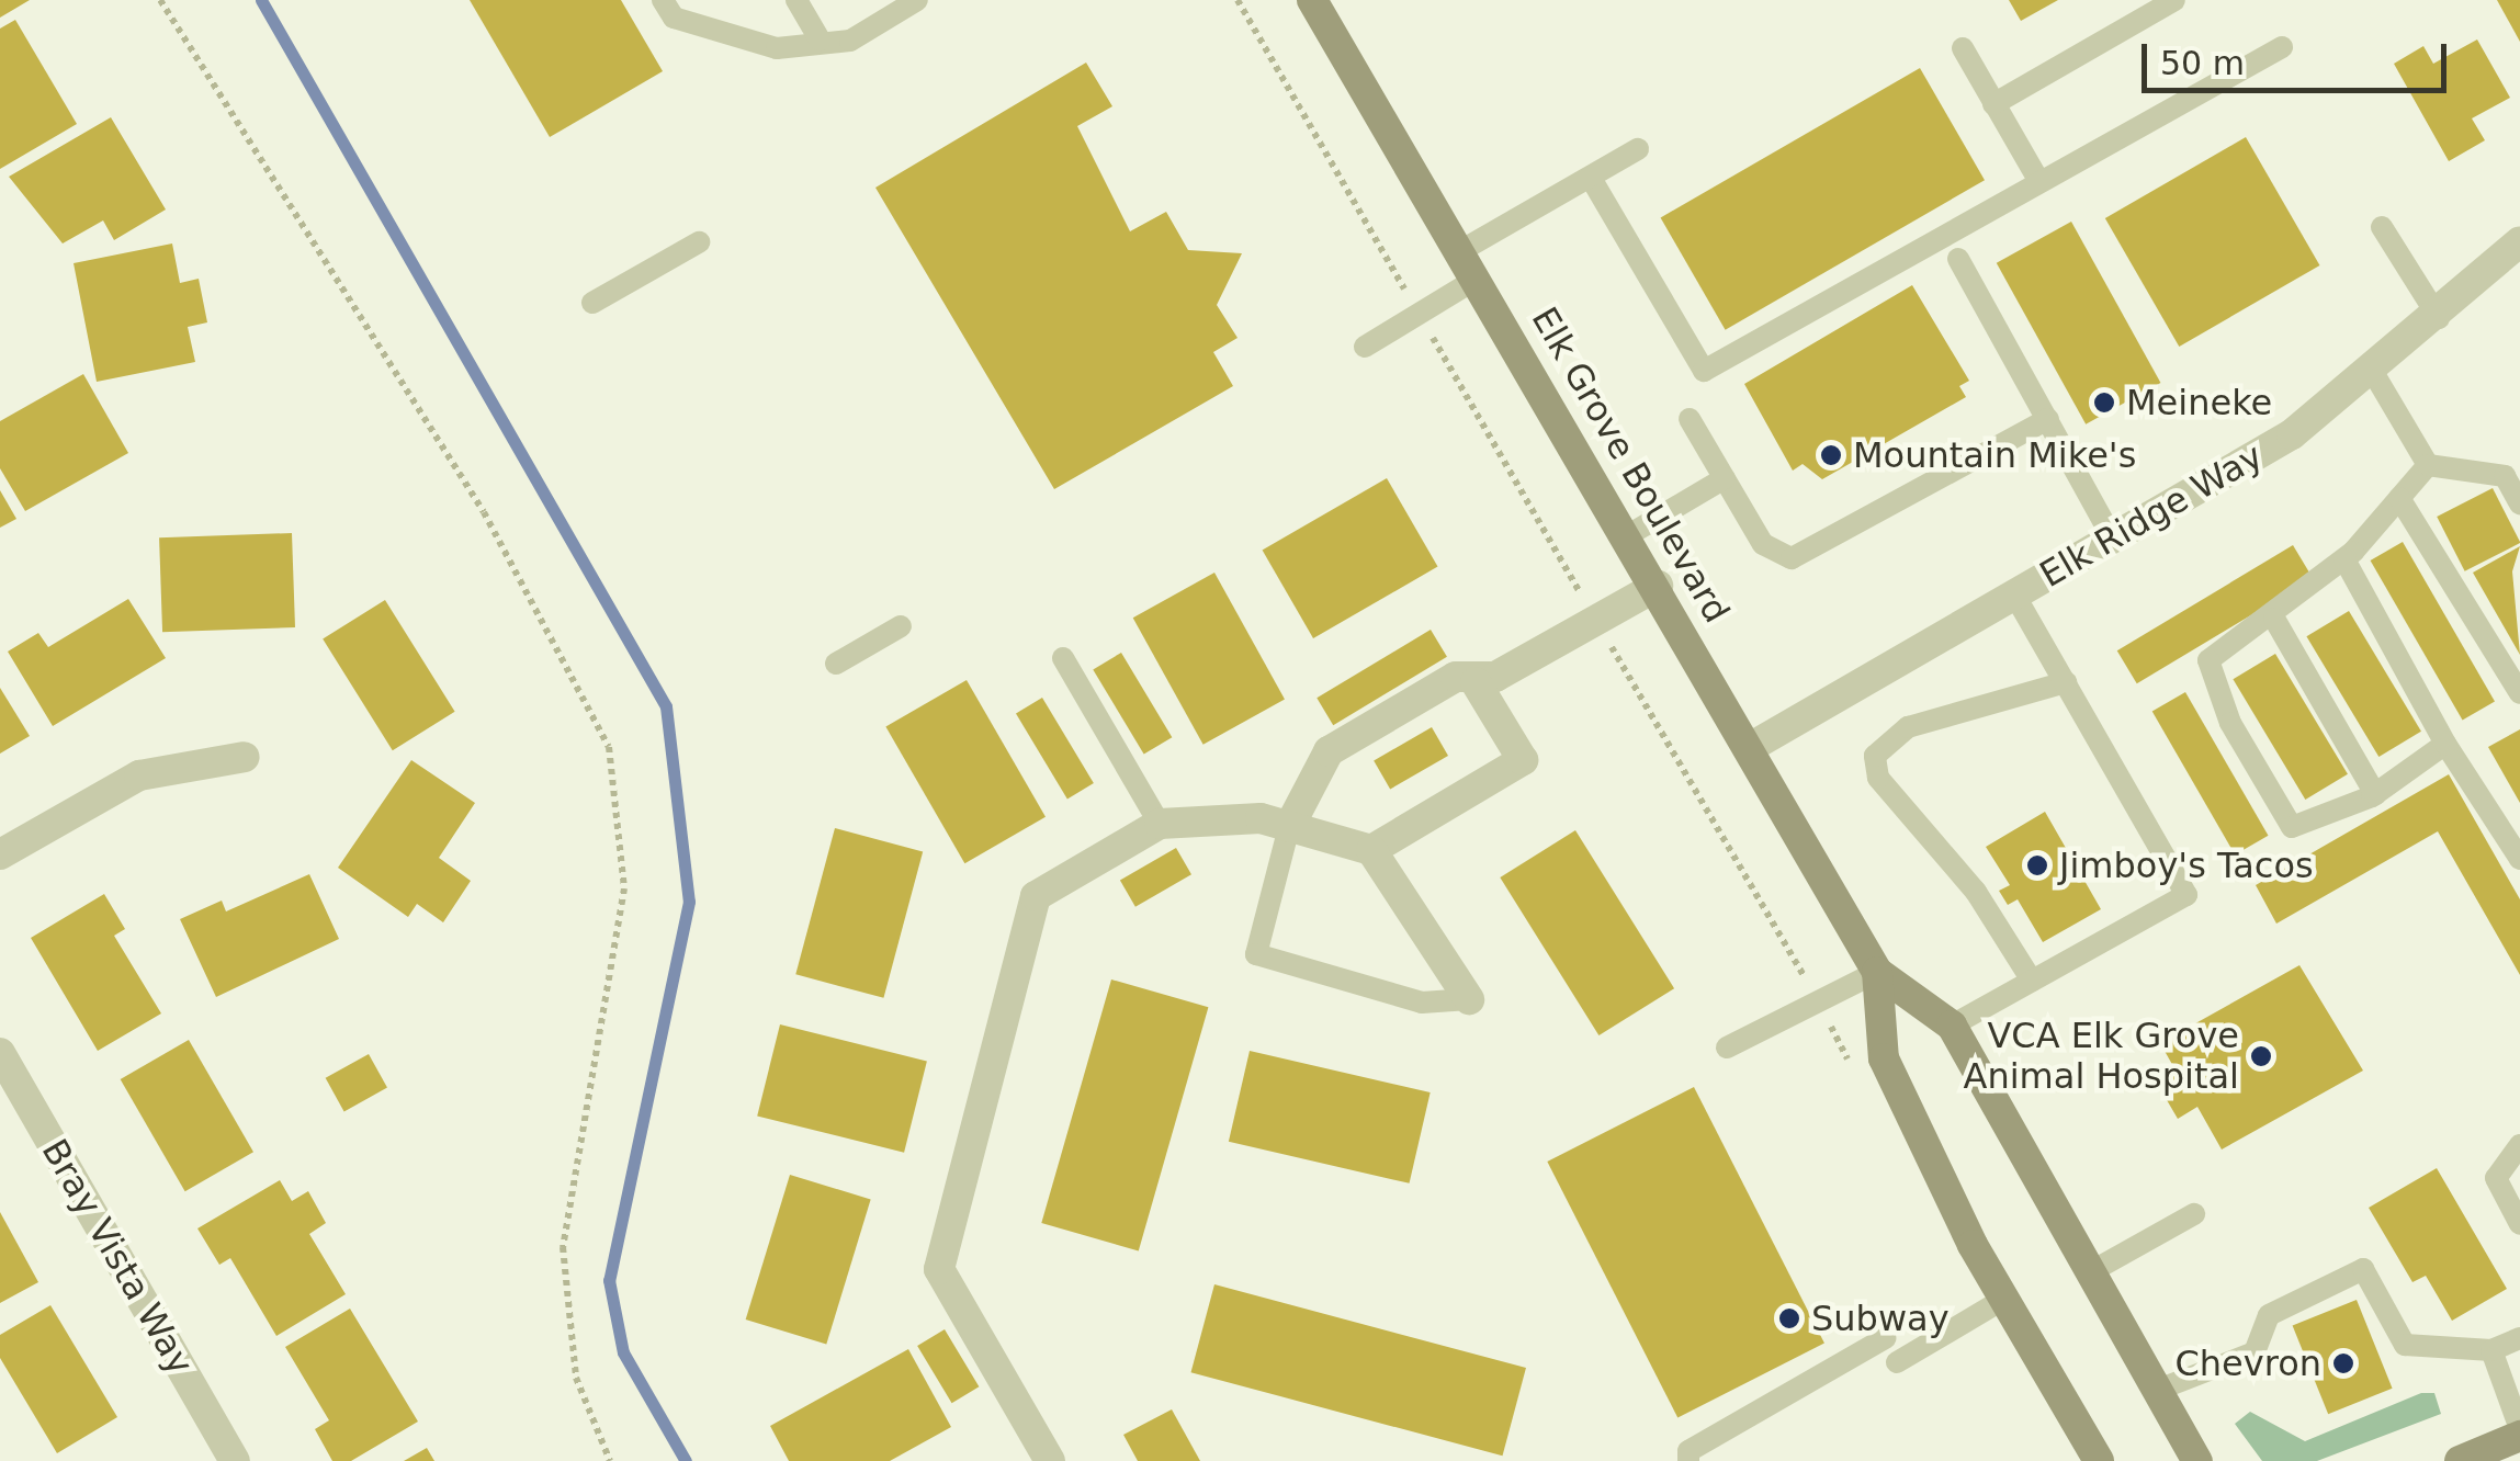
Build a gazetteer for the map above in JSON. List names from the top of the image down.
{
  "streets": {
    "main road": ["Elk Grove Boulevard"],
    "street": ["Elk Ridge Way", "Bray Vista Way"]
  },
  "crossings": [
    ["Elk Grove Boulevard", "Elk Ridge Way"]
  ],
  "places": [
    "Meineke",
    "Mountain Mike's",
    "Jimboy's Tacos",
    "VCA Elk Grove Animal Hospital",
    "Subway",
    "Chevron"
  ],
  "scale_bar": "50 m"
}
